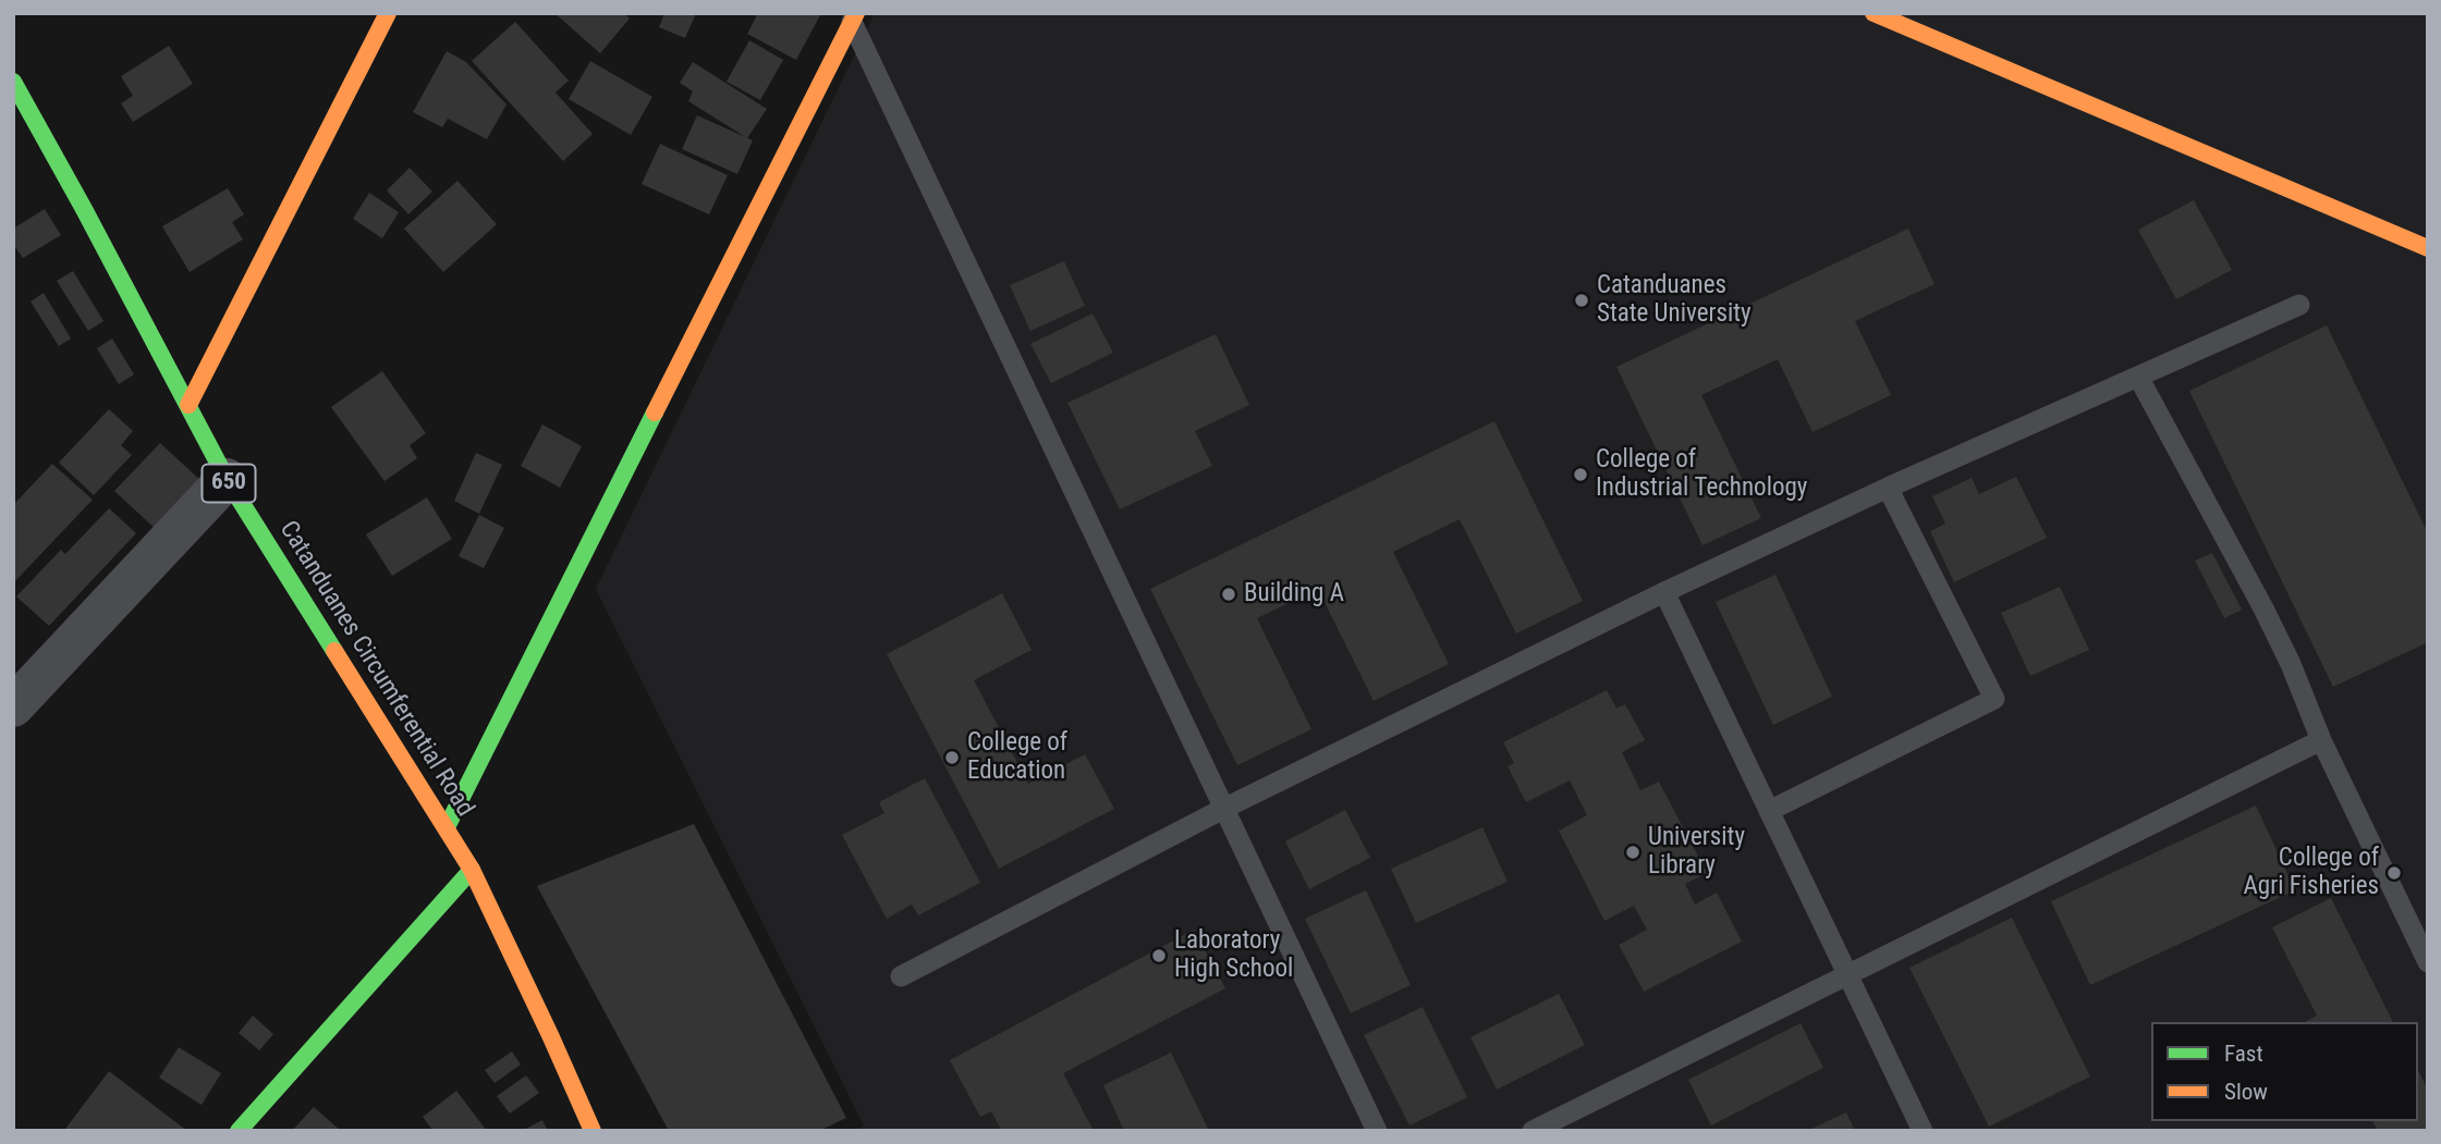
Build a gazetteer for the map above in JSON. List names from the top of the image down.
{
  "streets": {
    "street": ["650", "Catanduanes Circumferential Road"]
  },
  "places": [
    "Catanduanes State University",
    "College of Industrial Technology",
    "Building A",
    "College of Education",
    "University Library",
    "College of Agri Fisheries",
    "Laboratory High School"
  ],
  "legend": ["Fast", "Slow"]
}
